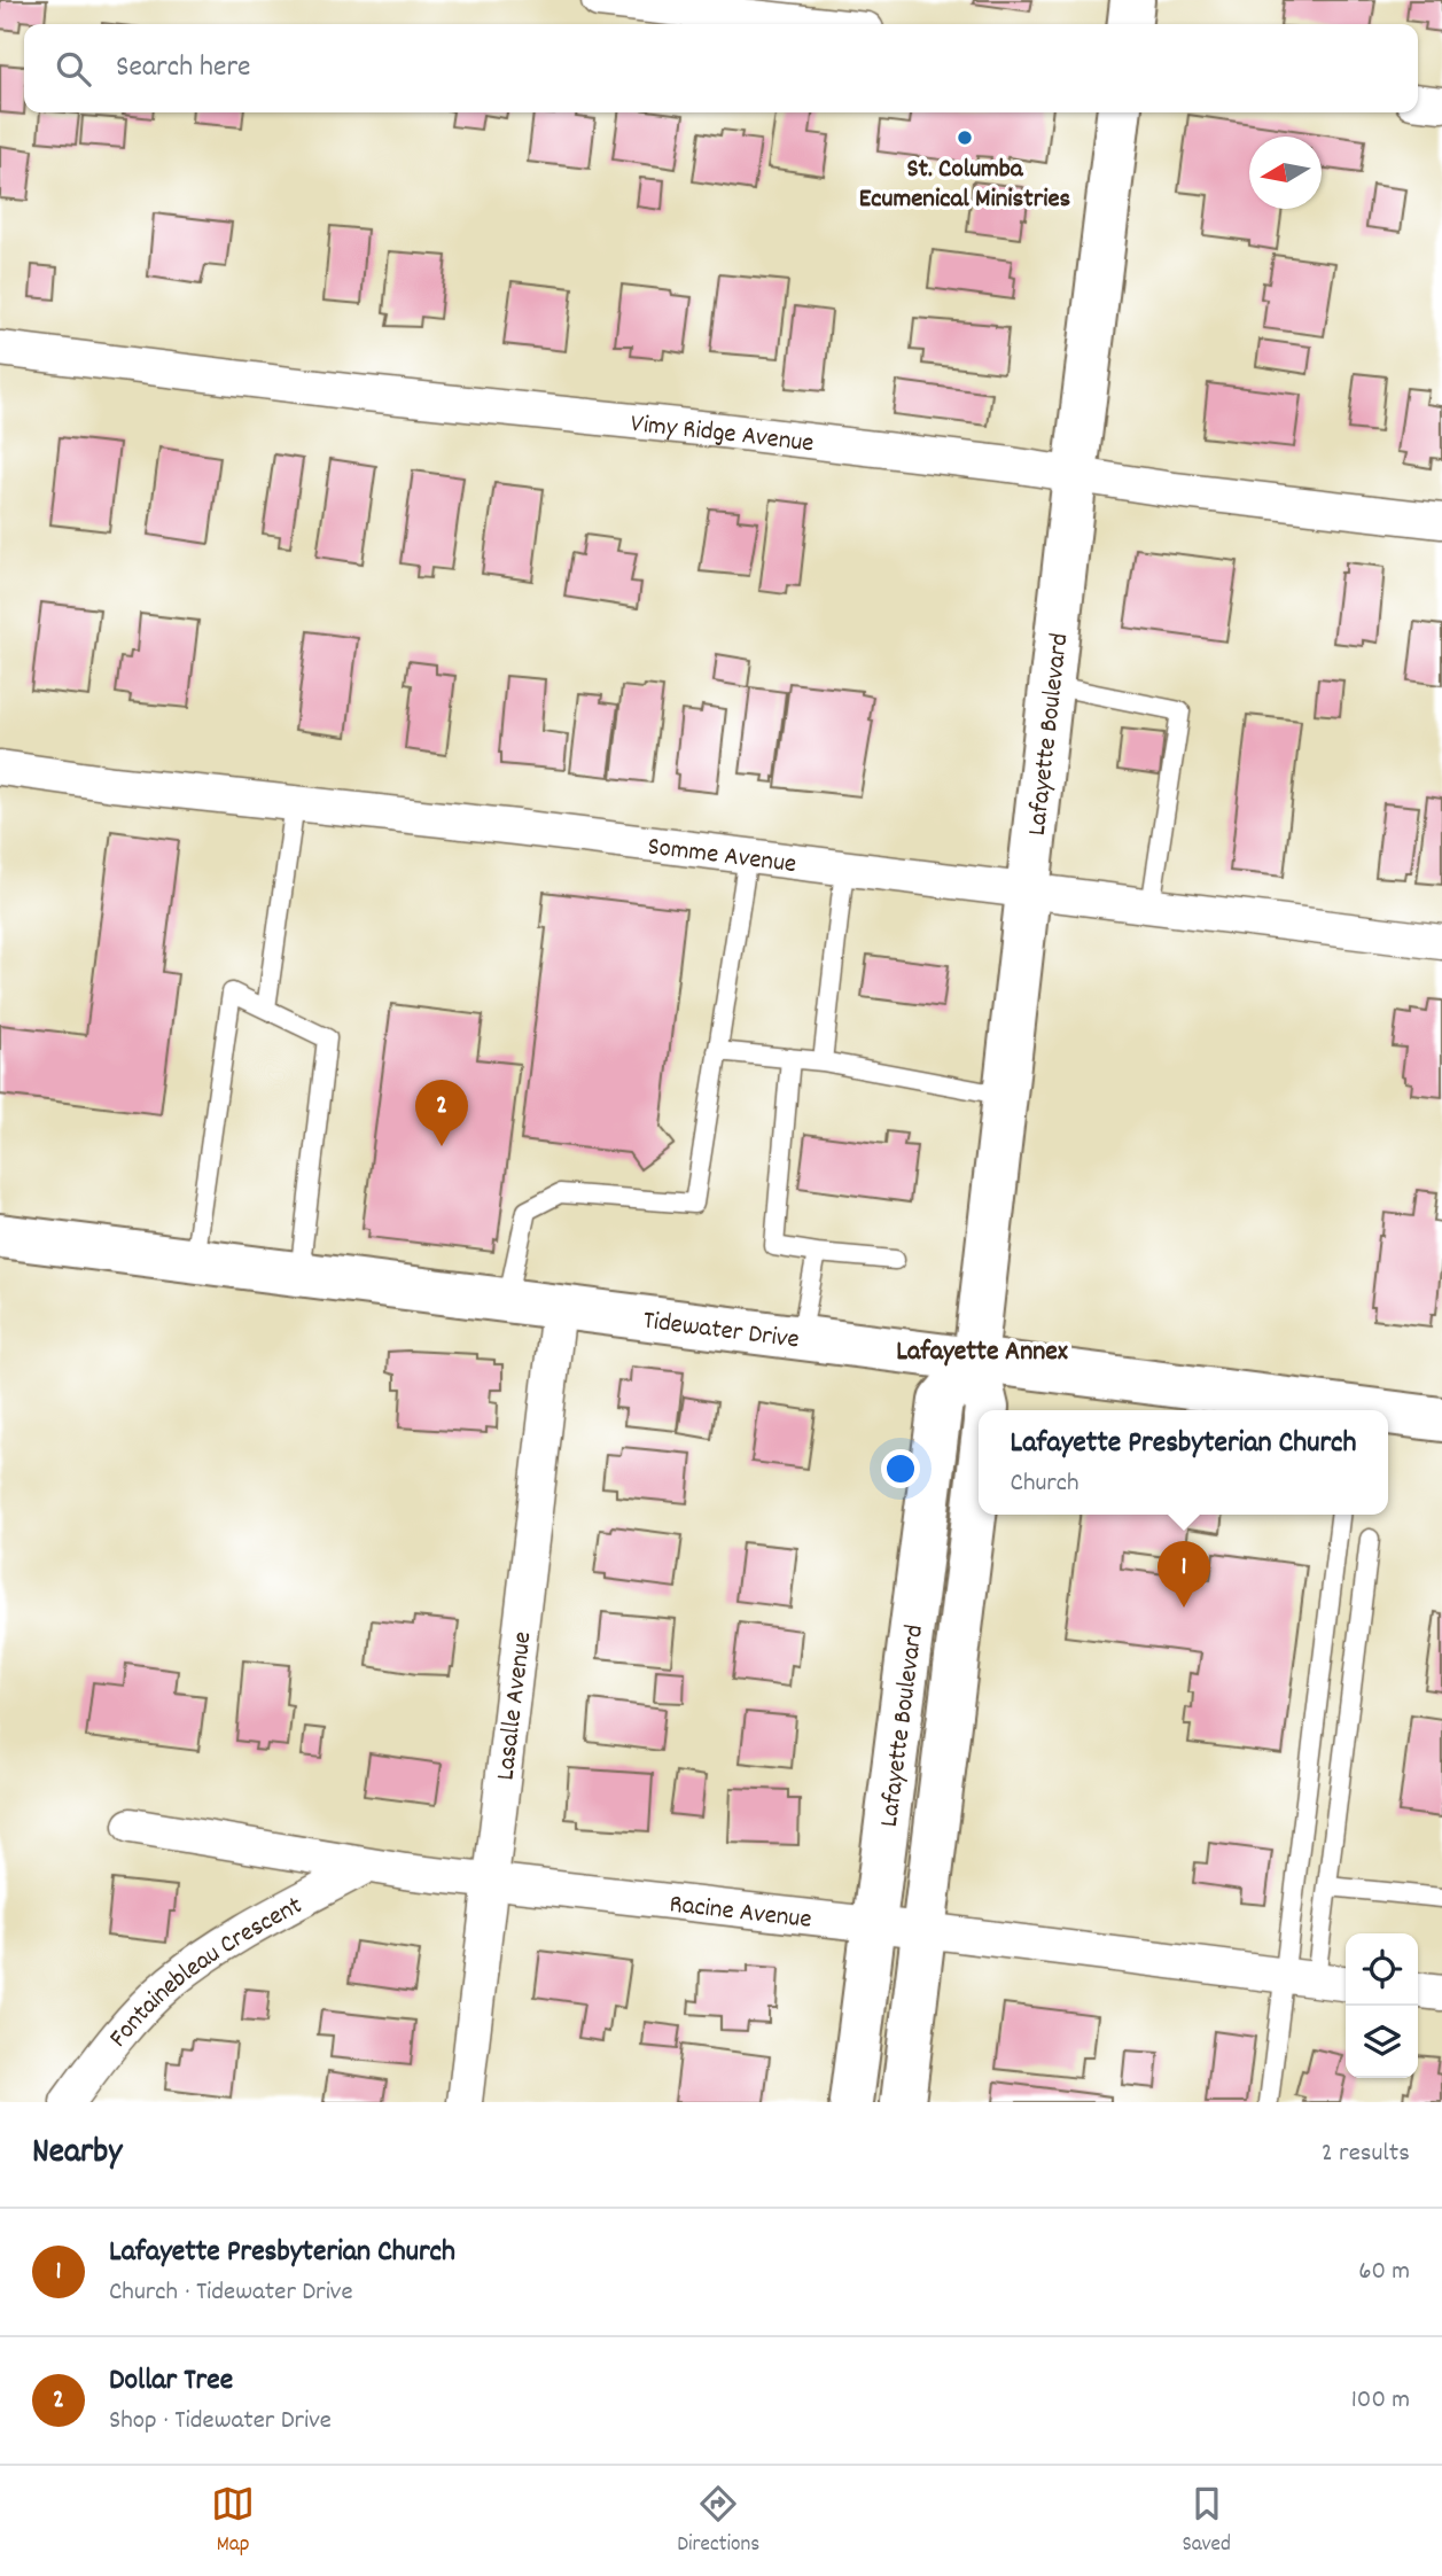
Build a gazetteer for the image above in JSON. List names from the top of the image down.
{
  "streets": {
    "main road": ["Lafayette Boulevard", "Tidewater Drive"],
    "street": [
      "Vimy Ridge Avenue",
      "Somme Avenue",
      "Lasalle Avenue",
      "Racine Avenue",
      "Fontainebleau Crescent"
    ]
  },
  "crossings": [
    ["Vimy Ridge Avenue", "Lafayette Boulevard"],
    ["Lafayette Boulevard", "Somme Avenue"],
    ["Lafayette Boulevard", "Tidewater Drive"],
    ["Lafayette Boulevard", "Racine Avenue"],
    ["Tidewater Drive", "Lasalle Avenue"],
    ["Lasalle Avenue", "Racine Avenue"],
    ["Racine Avenue", "Fontainebleau Crescent"]
  ],
  "districts": ["Lafayette Annex"],
  "places": ["St. Columba Ecumenical Ministries"],
  "north": "left",
  "page": {
    "search": "Search here",
    "pins": ["2", "1"],
    "popup": ["Lafayette Presbyterian Church", "Church"],
    "heading": ["Nearby", "2 results"],
    "list": [
      {
        "mark": "1",
        "name": "Lafayette Presbyterian Church",
        "note": "Church · Tidewater Drive",
        "value": "60 m"
      },
      {
        "mark": "2",
        "name": "Dollar Tree",
        "note": "Shop · Tidewater Drive",
        "value": "100 m"
      }
    ],
    "nav": ["Map", "Directions", "Saved"]
  }
}
